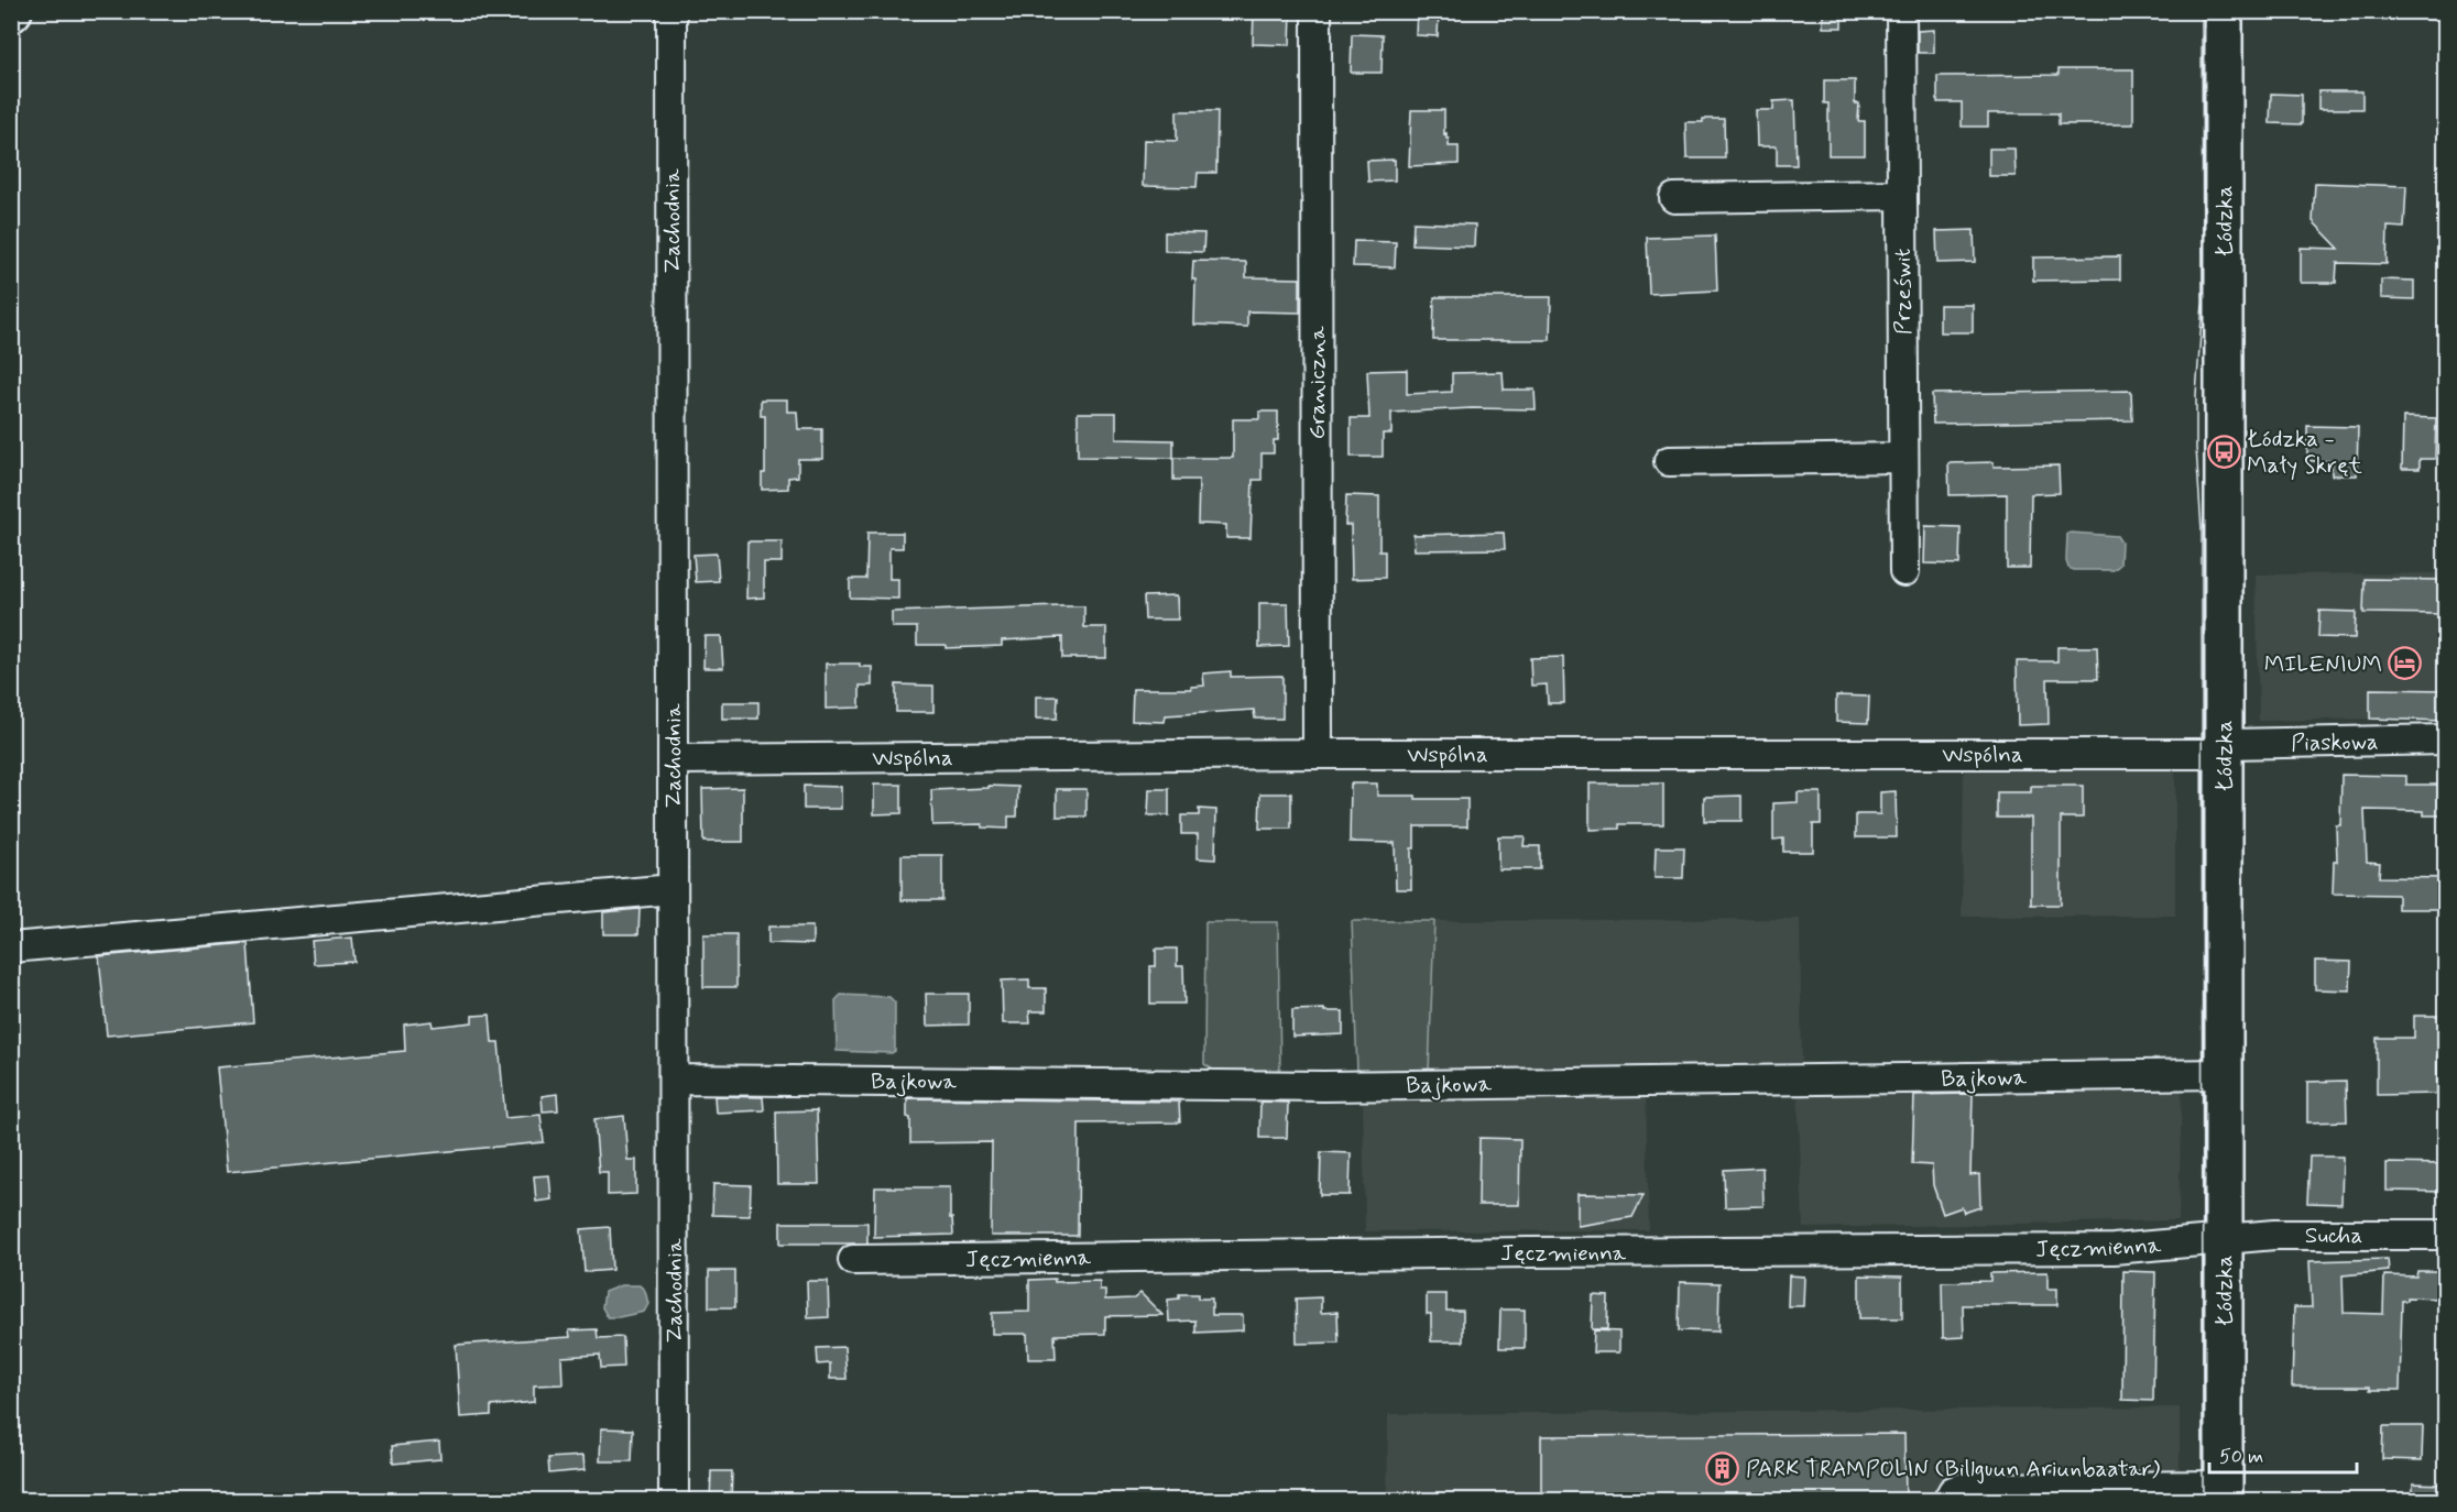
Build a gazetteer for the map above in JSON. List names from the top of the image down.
{
  "streets": {
    "main road": ["Łódzka"],
    "street": [
      "Zachodnia",
      "Prześwit",
      "Graniczna",
      "Piaskowa",
      "Wspólna",
      "Bajkowa",
      "Sucha",
      "Jęczmienna"
    ]
  },
  "crossings": [
    ["Zachodnia", "Wspólna"],
    ["Zachodnia", "Bajkowa"],
    ["Łódzka", "Piaskowa"],
    ["Łódzka", "Wspólna"],
    ["Łódzka", "Bajkowa"],
    ["Łódzka", "Sucha"],
    ["Łódzka", "Jęczmienna"],
    ["Graniczna", "Wspólna"],
    ["Piaskowa", "Wspólna"],
    ["Sucha", "Jęczmienna"]
  ],
  "places": {
    "bus stop": ["Łódzka - Mały Skręt"],
    "hotel": ["MILENIUM"],
    "building": ["PARK TRAMPOLIN (Billguun Ariunbaatar)"]
  },
  "scale_bar": "50 m"
}
